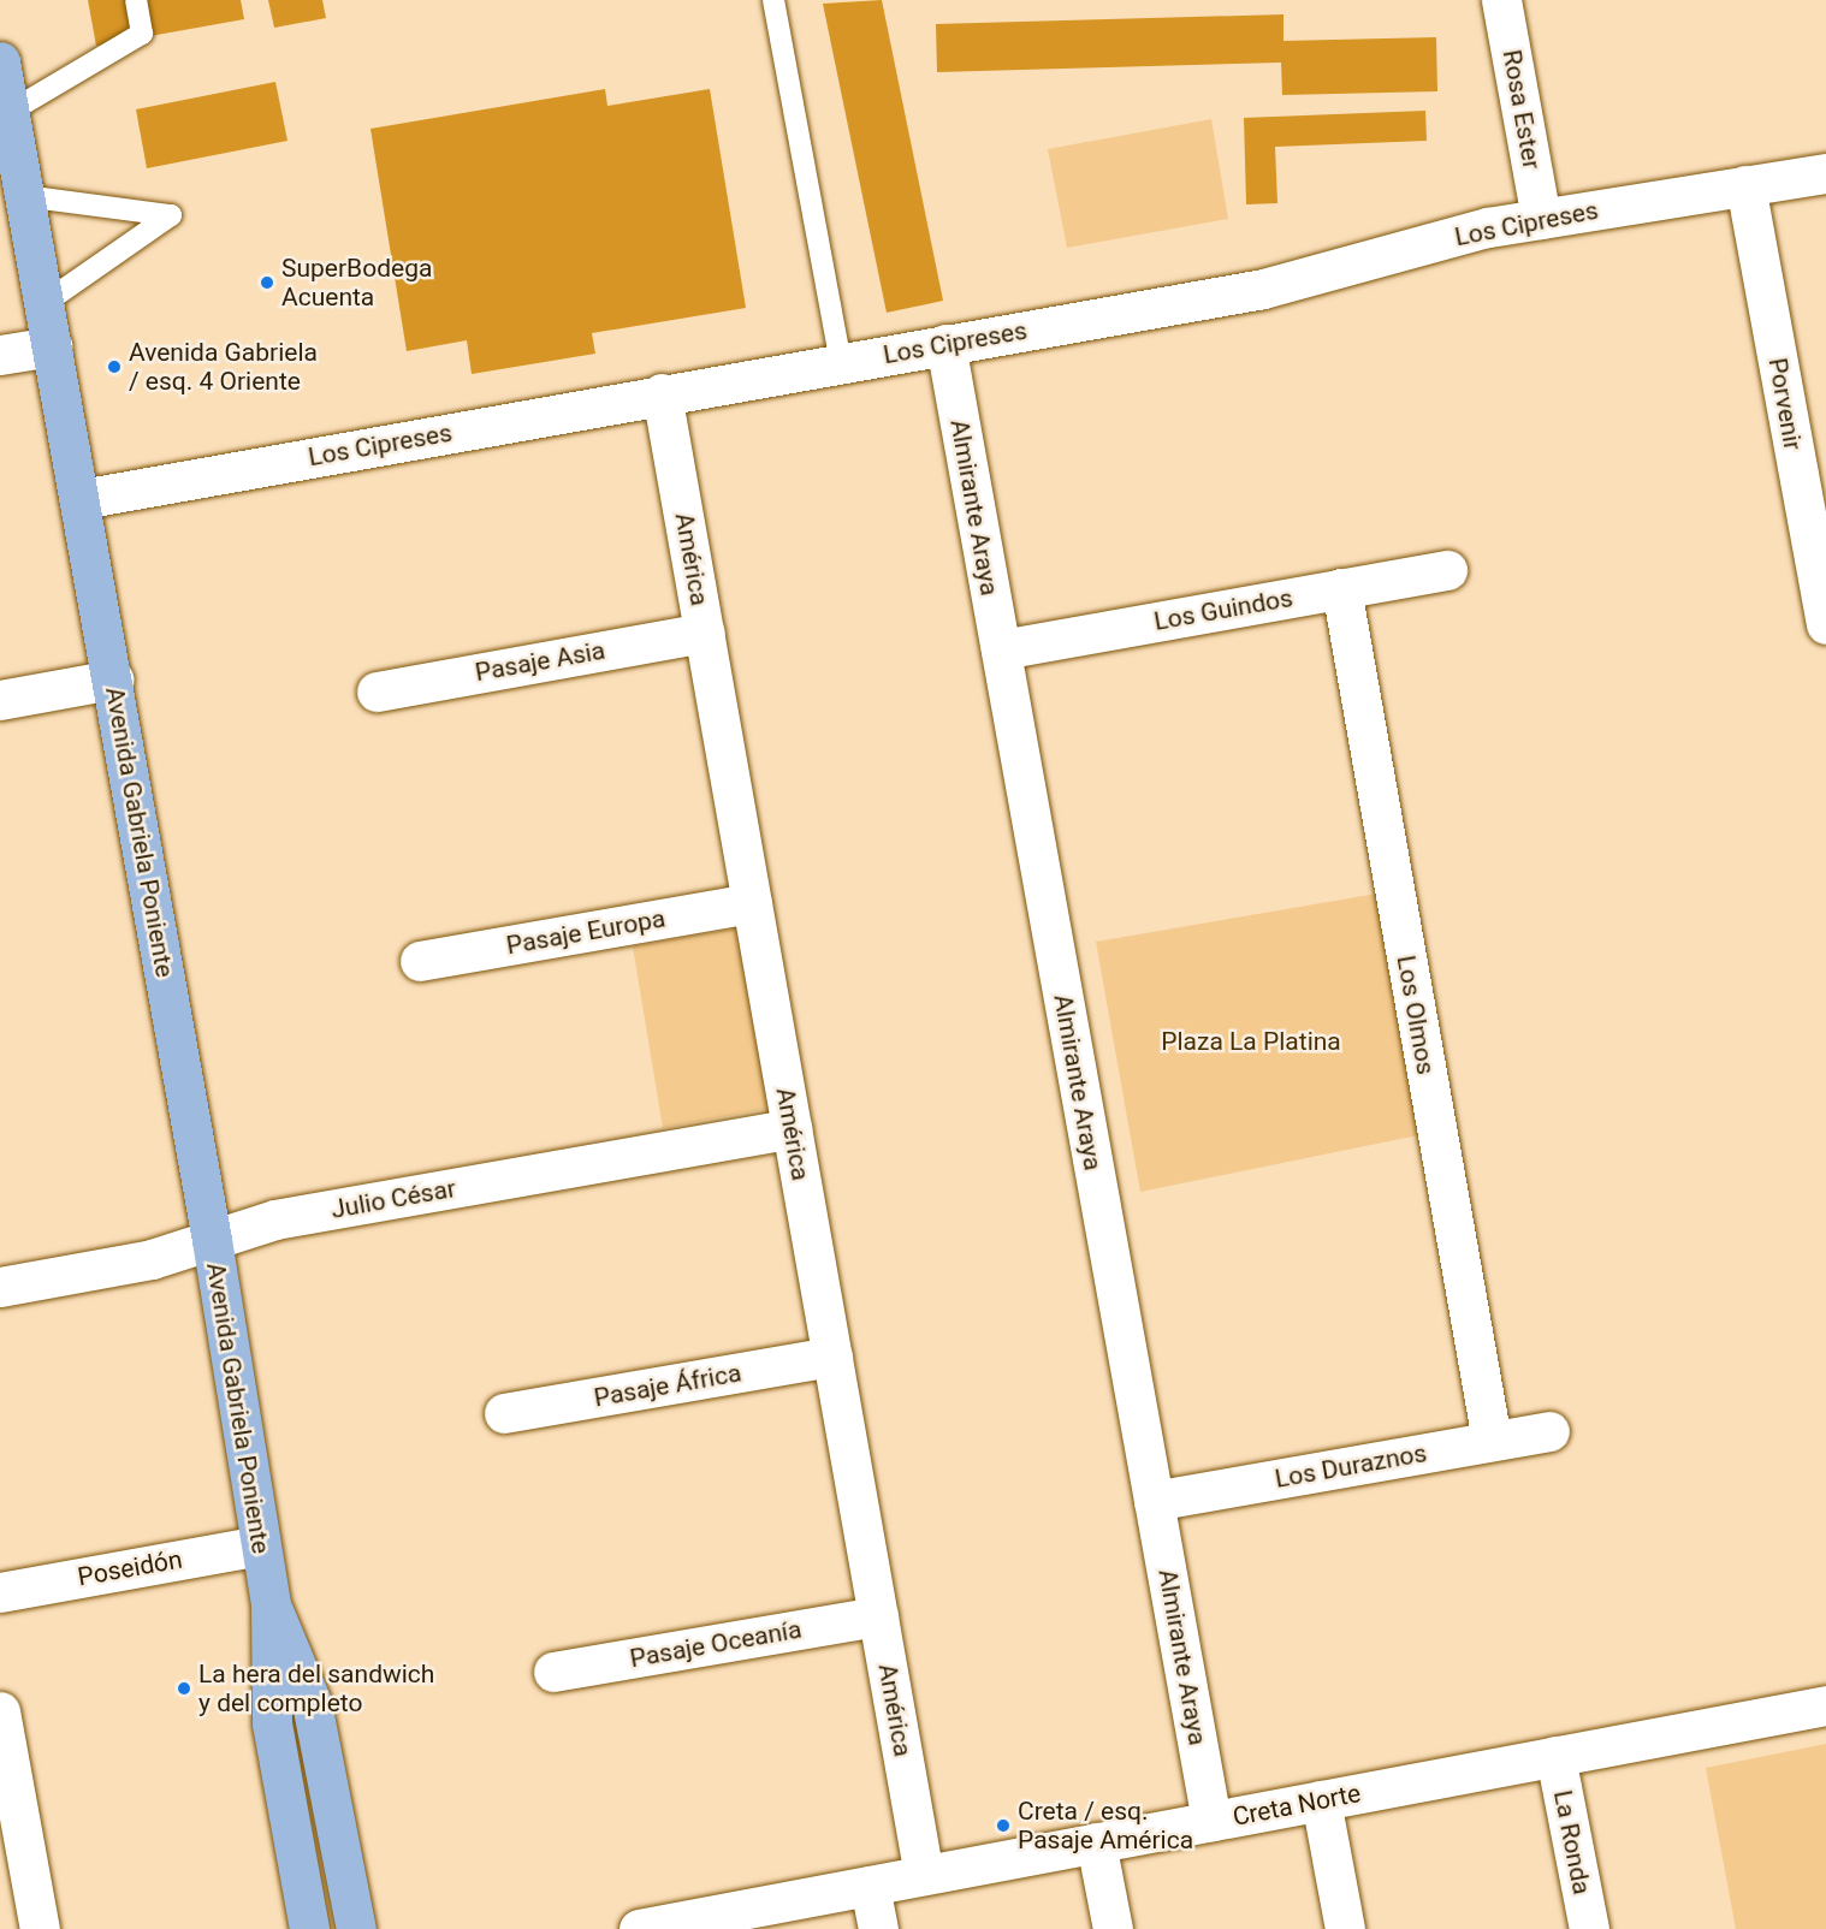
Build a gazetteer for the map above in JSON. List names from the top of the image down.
{
  "streets": {
    "main road": ["Avenida Gabriela Poniente"],
    "street": [
      "Rosa Ester",
      "Los Cipreses",
      "Porvenir",
      "Almirante Araya",
      "América",
      "Los Guindos",
      "Pasaje Asia",
      "Pasaje Europa",
      "Los Olmos",
      "Julio César",
      "Pasaje África",
      "Los Duraznos",
      "Poseidón",
      "Pasaje Oceanía",
      "Creta Norte",
      "La Ronda"
    ]
  },
  "crossings": [
    ["Rosa Ester", "Los Cipreses"],
    ["Los Cipreses", "Porvenir"],
    ["Los Cipreses", "Almirante Araya"],
    ["Los Cipreses", "América"],
    ["Los Cipreses", "Avenida Gabriela Poniente"],
    ["Almirante Araya", "Los Guindos"],
    ["Almirante Araya", "Los Duraznos"],
    ["Almirante Araya", "Creta Norte"],
    ["América", "Pasaje Asia"],
    ["América", "Pasaje Europa"],
    ["América", "Julio César"],
    ["América", "Pasaje África"],
    ["América", "Pasaje Oceanía"],
    ["América", "Creta Norte"],
    ["Los Guindos", "Los Olmos"],
    ["Avenida Gabriela Poniente", "Julio César"],
    ["Avenida Gabriela Poniente", "Poseidón"],
    ["Los Olmos", "Los Duraznos"],
    ["Creta Norte", "La Ronda"]
  ],
  "parks": ["Plaza La Platina"],
  "places": [
    "SuperBodega Acuenta",
    "Avenida Gabriela / esq. 4 Oriente",
    "La hera del sandwich y del completo",
    "Creta / esq. Pasaje América"
  ]
}
